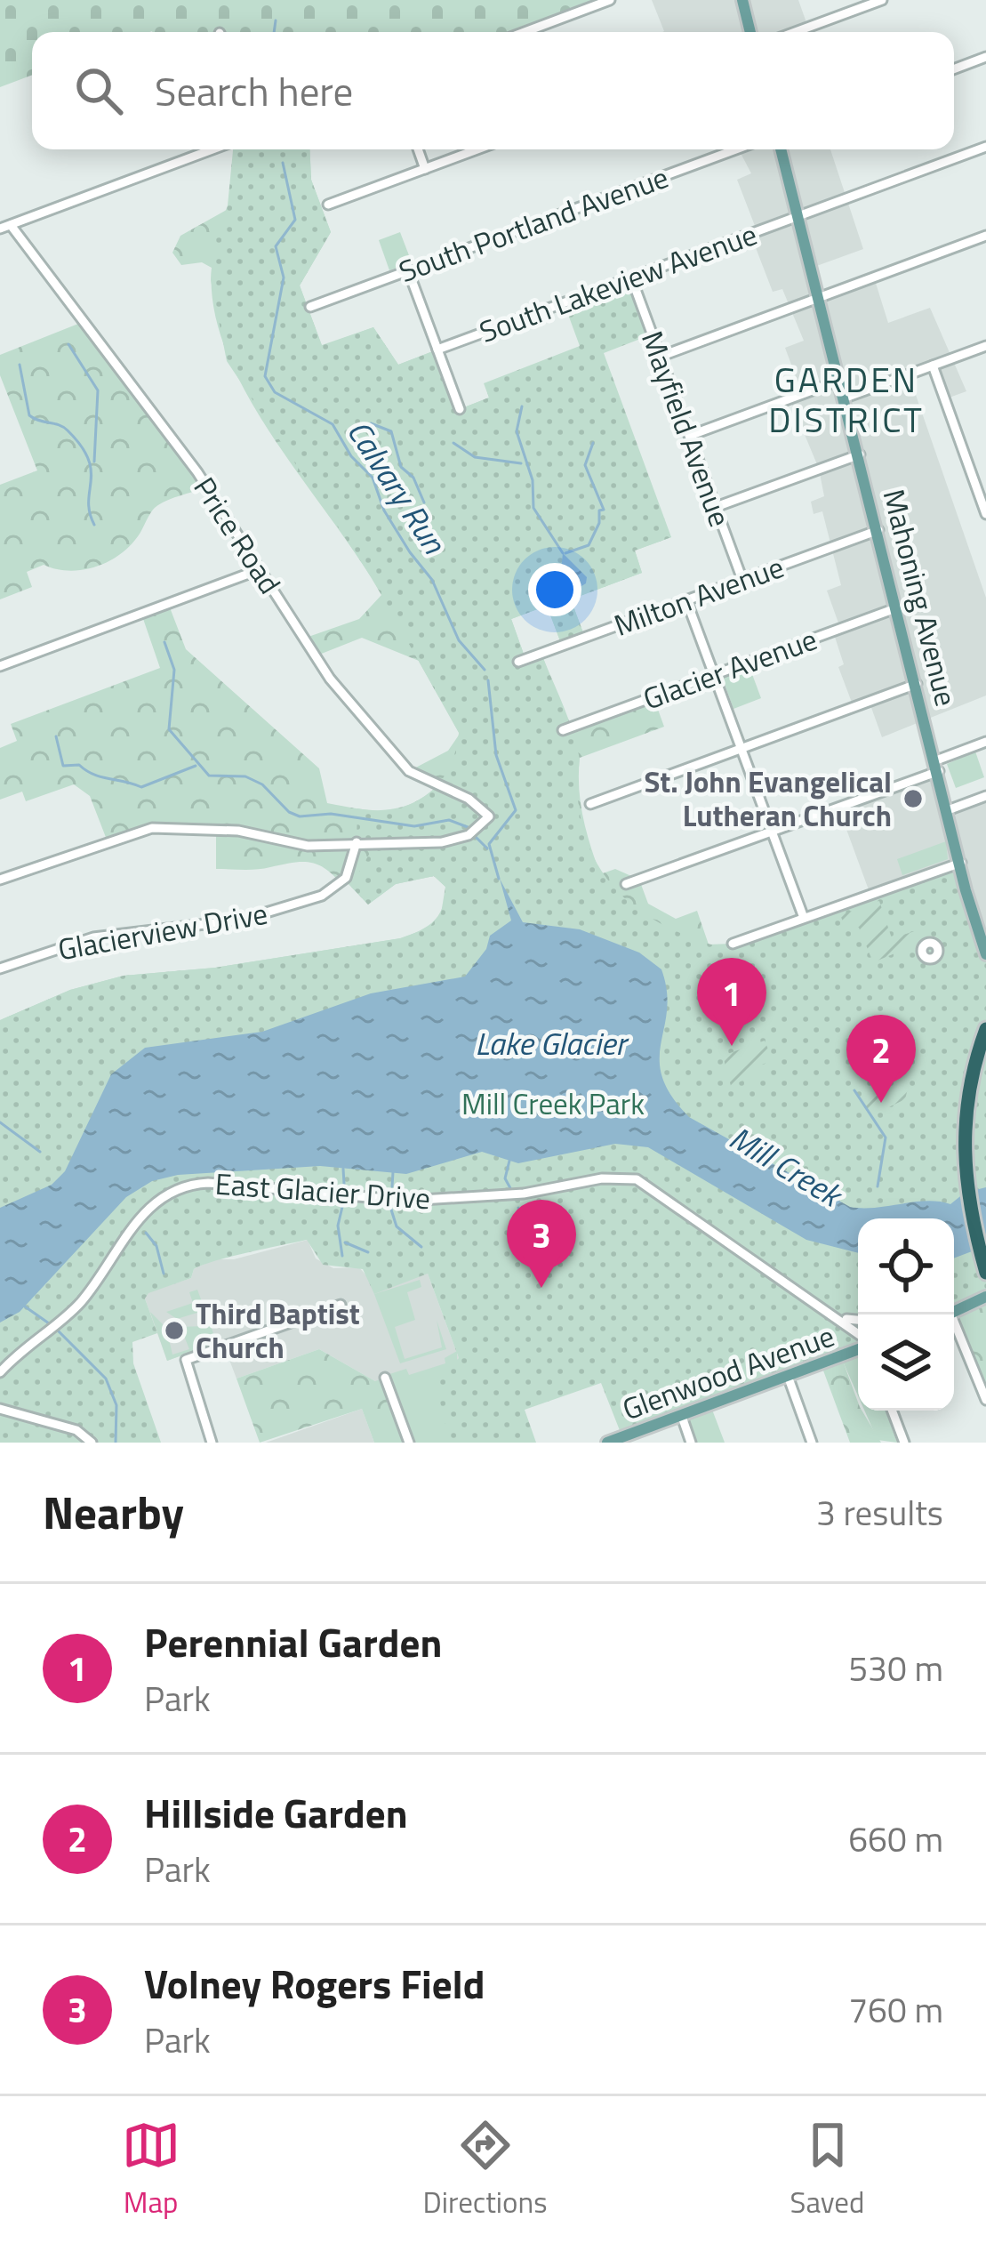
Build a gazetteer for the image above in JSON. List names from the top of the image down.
{
  "streets": {
    "main road": ["Mahoning Avenue", "Glenwood Avenue"],
    "street": [
      "South Portland Avenue",
      "South Lakeview Avenue",
      "Mayfield Avenue",
      "Price Road",
      "Milton Avenue",
      "Glacier Avenue",
      "Glacierview Drive",
      "East Glacier Drive"
    ]
  },
  "crossings": [
    ["South Lakeview Avenue", "Mayfield Avenue"],
    ["South Lakeview Avenue", "Mahoning Avenue"],
    ["Mayfield Avenue", "Milton Avenue"],
    ["Price Road", "Glacierview Drive"],
    ["Milton Avenue", "Mahoning Avenue"],
    ["Mahoning Avenue", "Glacier Avenue"]
  ],
  "districts": ["GARDEN DISTRICT"],
  "water": ["Calvary Run", "Lake Glacier", "Mill Creek"],
  "parks": ["Mill Creek Park"],
  "places": ["St. John Evangelical Lutheran Church", "Third Baptist Church"],
  "page": {
    "search": "Search here",
    "pins": ["1", "2", "3"],
    "heading": ["Nearby", "3 results"],
    "list": [
      {
        "mark": "1",
        "name": "Perennial Garden",
        "note": "Park",
        "value": "530 m"
      },
      {
        "mark": "2",
        "name": "Hillside Garden",
        "note": "Park",
        "value": "660 m"
      },
      {
        "mark": "3",
        "name": "Volney Rogers Field",
        "note": "Park",
        "value": "760 m"
      }
    ],
    "nav": ["Map", "Directions", "Saved"]
  }
}
